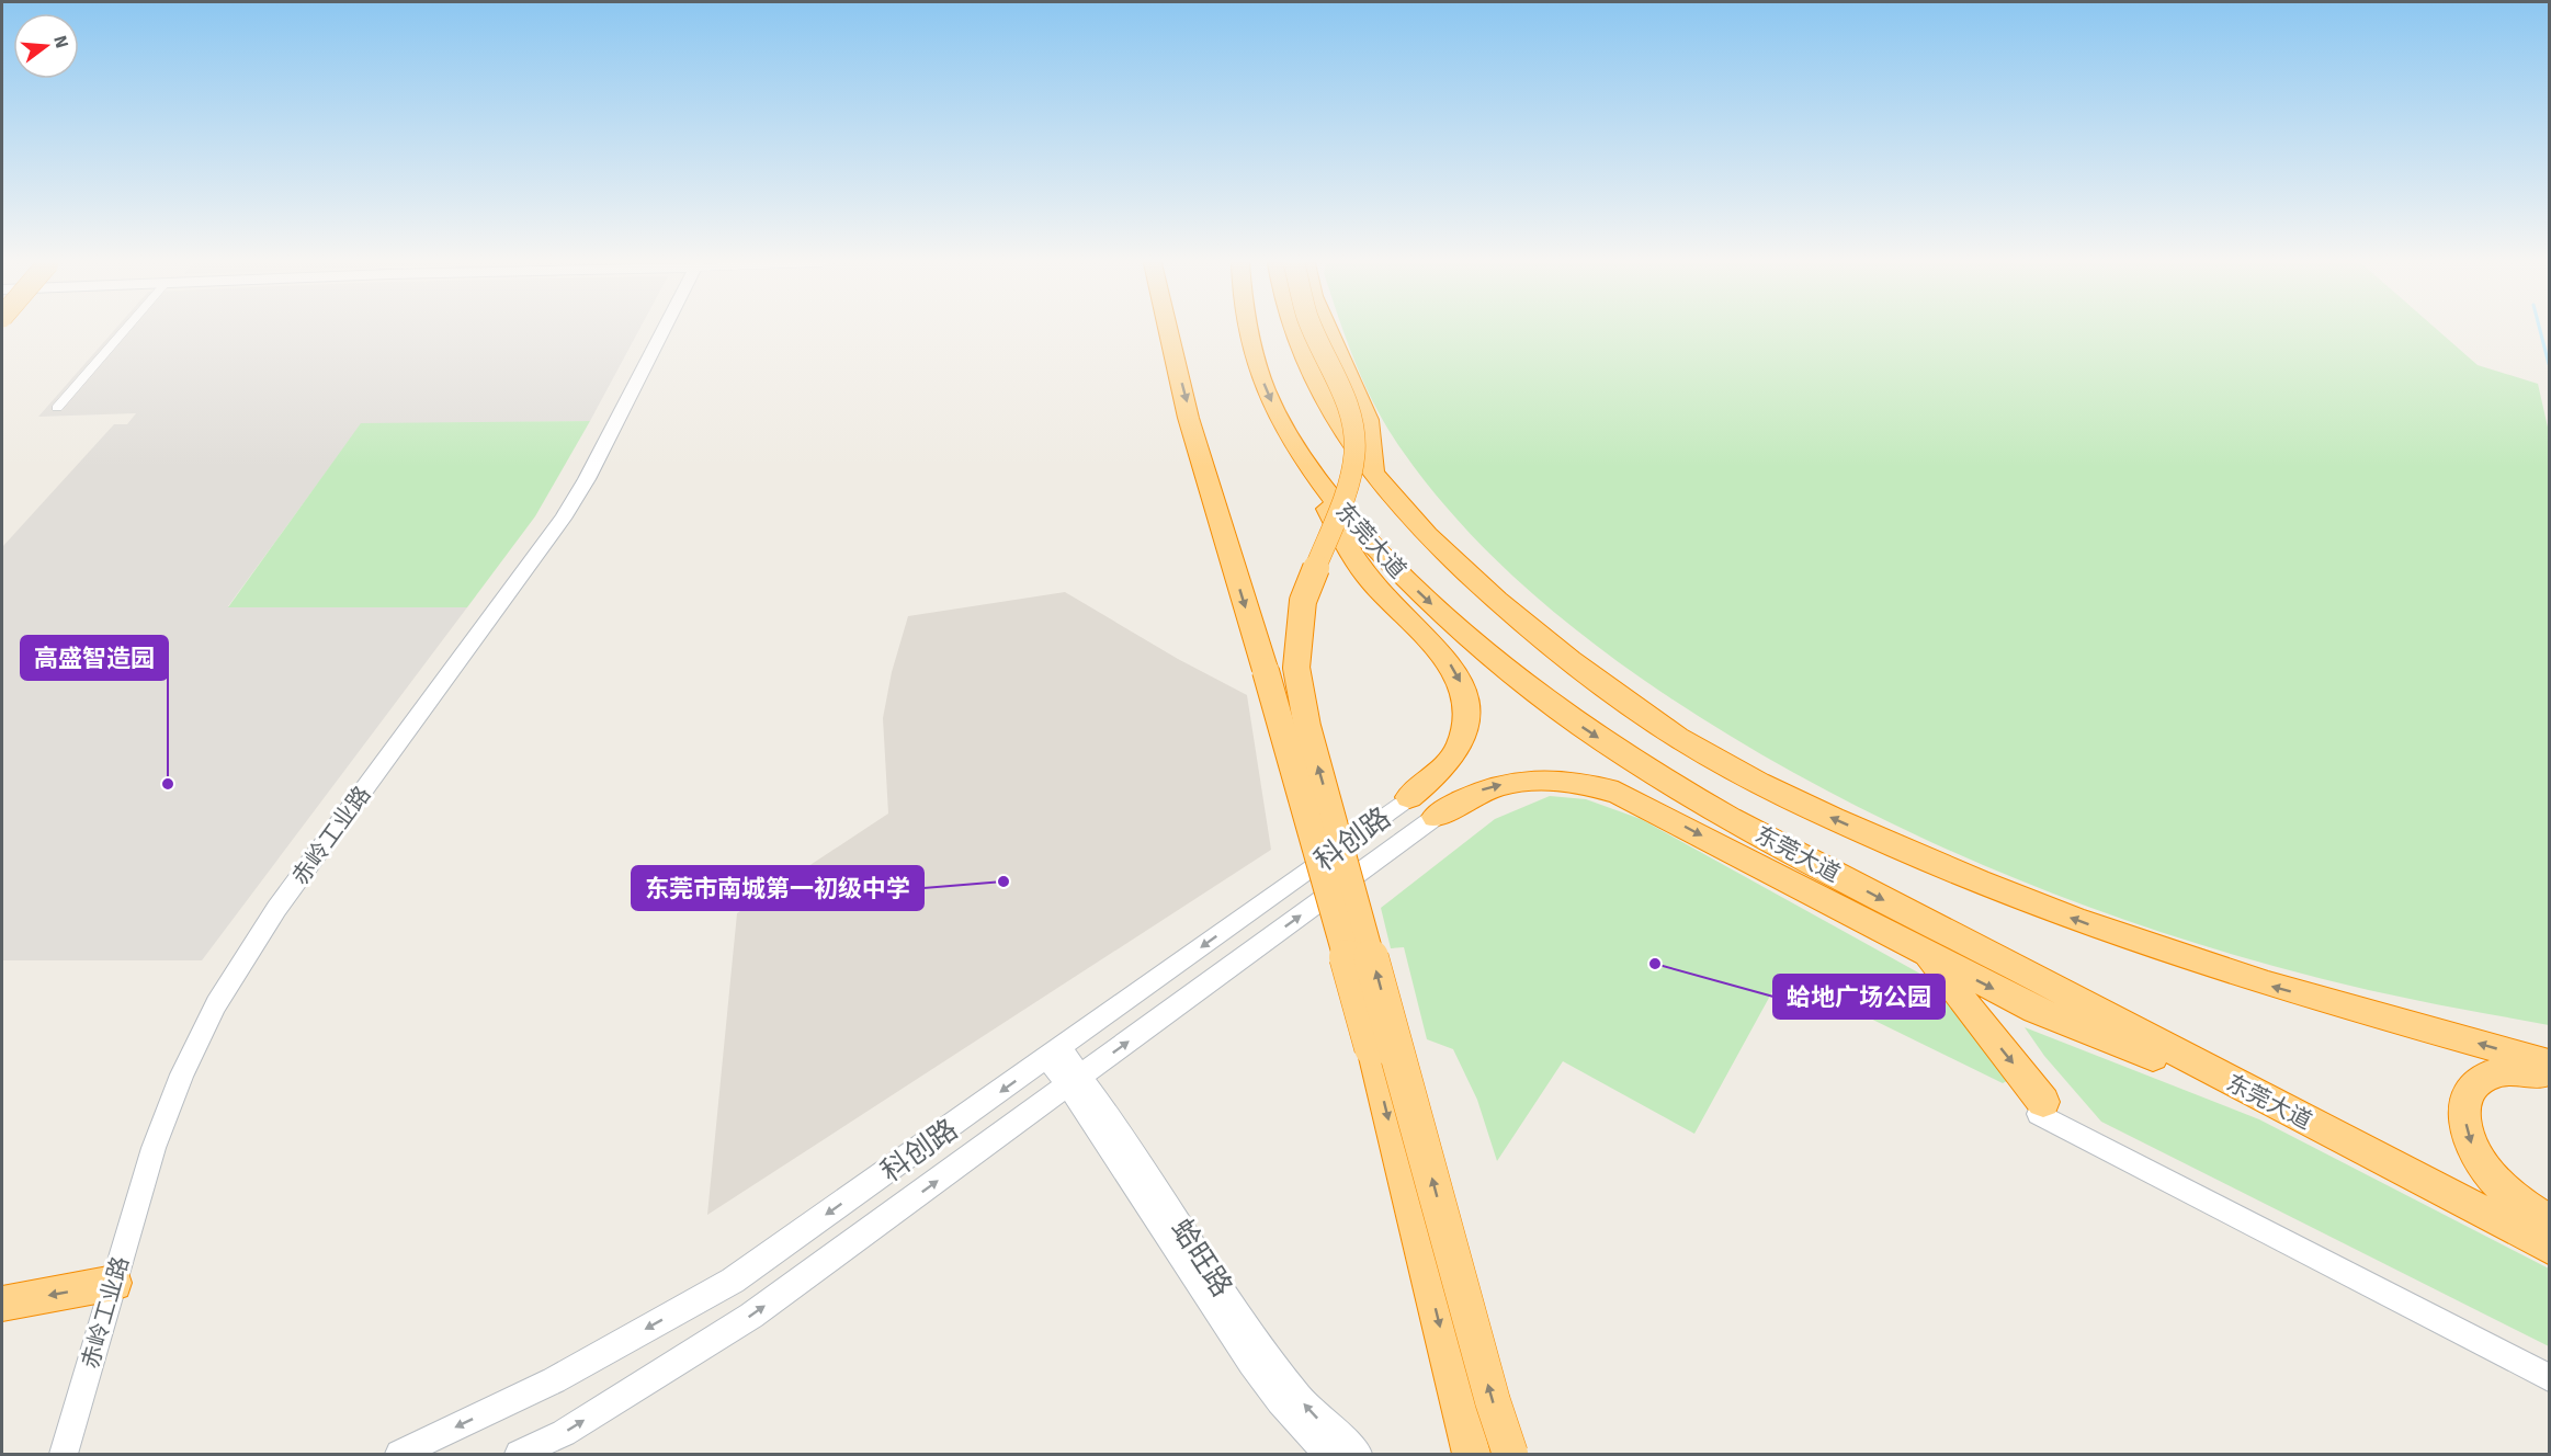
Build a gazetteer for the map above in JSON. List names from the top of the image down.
{
  "streets": {
    "highway": ["东莞大道"],
    "street": ["赤岭工业路", "科创路", "蛤旺路"]
  },
  "crossings": [
    ["科创路", "蛤旺路"]
  ],
  "places": ["高盛智造园", "东莞市南城第一初级中学", "蛤地广场公园"],
  "north": "right"
}
